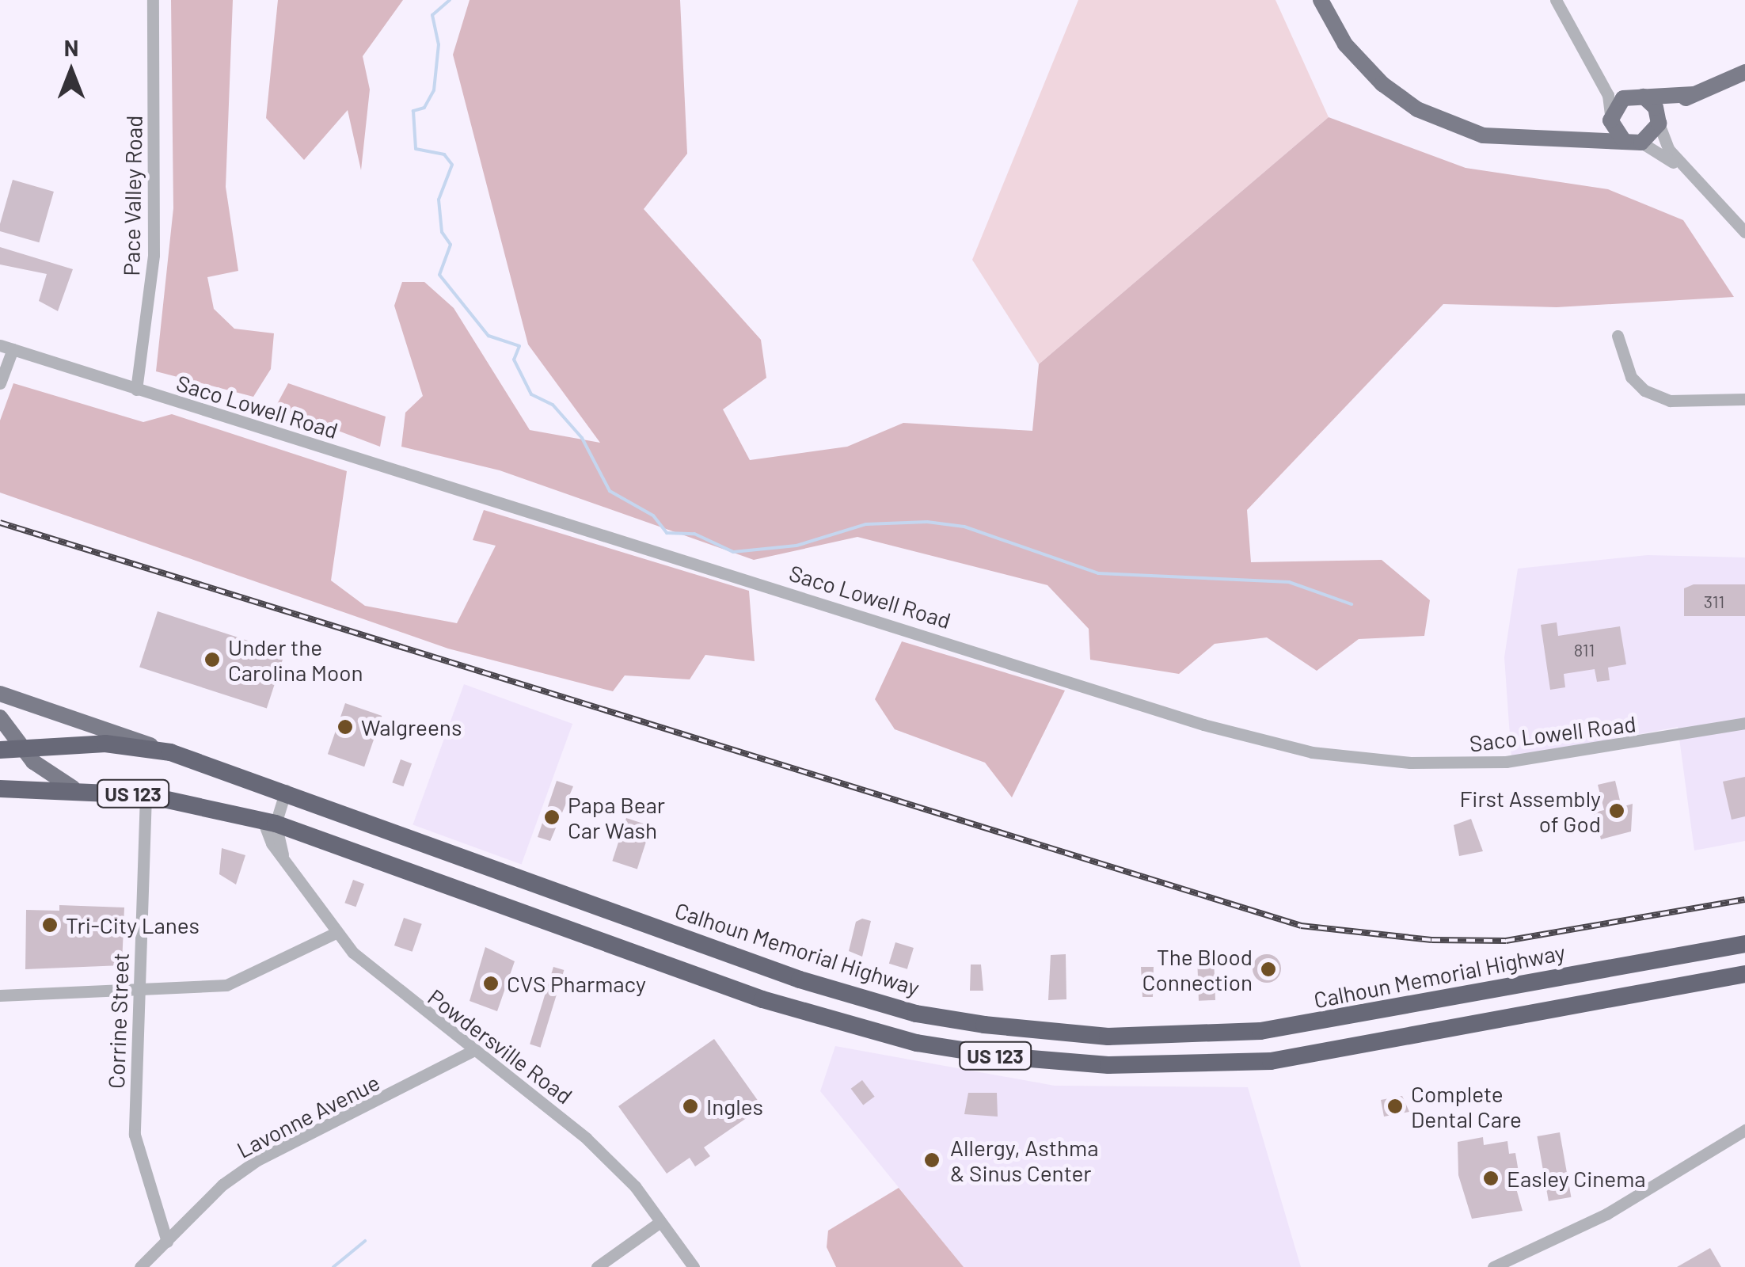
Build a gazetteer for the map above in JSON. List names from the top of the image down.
{
  "streets": {
    "highway": ["US 123", "Calhoun Memorial Highway"],
    "street": [
      "Pace Valley Road",
      "Saco Lowell Road",
      "Corrine Street",
      "Powdersville Road",
      "Lavonne Avenue"
    ]
  },
  "crossings": [
    ["Pace Valley Road", "Saco Lowell Road"],
    ["US 123", "Corrine Street"],
    ["US 123", "Powdersville Road"],
    ["Corrine Street", "Lavonne Avenue"],
    ["Powdersville Road", "Lavonne Avenue"]
  ],
  "places": [
    "Under the Carolina Moon",
    "Walgreens",
    "First Assembly of God",
    "Papa Bear Car Wash",
    "Tri-City Lanes",
    "The Blood Connection",
    "CVS Pharmacy",
    "Ingles",
    "Complete Dental Care",
    "Allergy, Asthma & Sinus Center",
    "Easley Cinema"
  ],
  "house_numbers": ["311", "811"],
  "north": "top"
}
